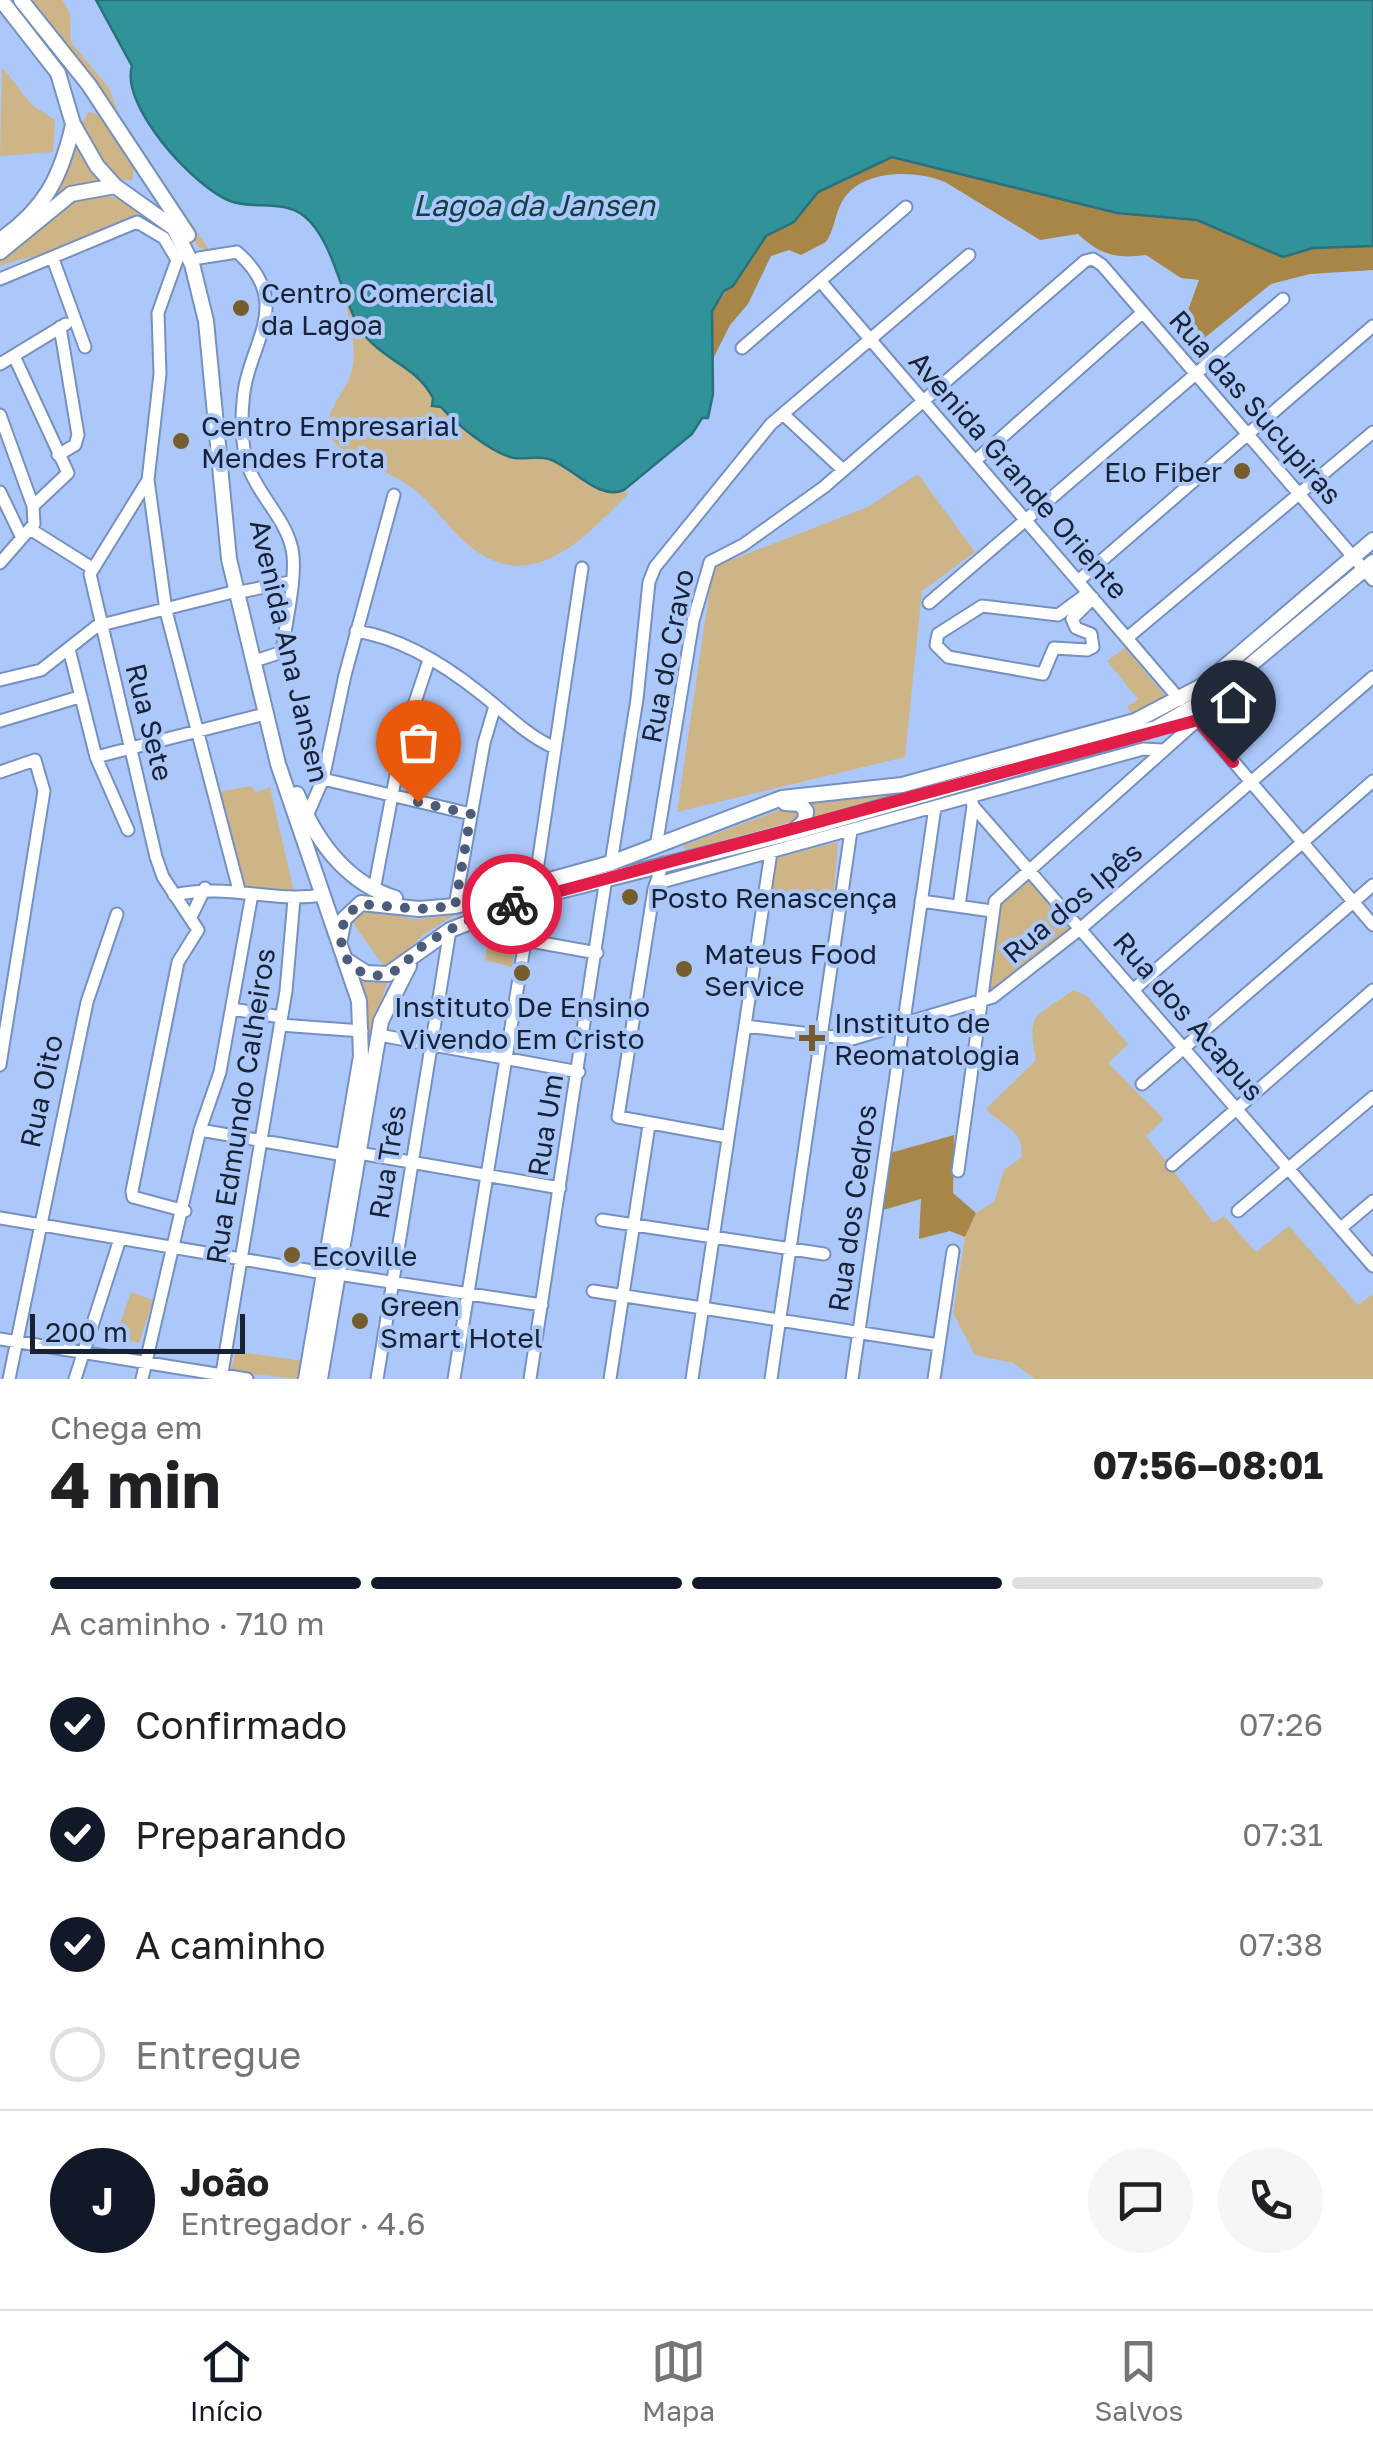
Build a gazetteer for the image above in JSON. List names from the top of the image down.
{
  "streets": {
    "main road": ["Avenida Ana Jansen"],
    "street": [
      "Rua das Sucupiras",
      "Avenida Grande Oriente",
      "Rua do Cravo",
      "Rua Sete",
      "Rua dos Ipês",
      "Rua dos Acapus",
      "Rua Oito",
      "Rua Edmundo Calheiros",
      "Rua Um",
      "Rua Três",
      "Rua dos Cedros"
    ]
  },
  "crossings": [
    ["Rua das Sucupiras", "Rua do Cravo"],
    ["Avenida Grande Oriente", "Rua do Cravo"],
    ["Avenida Grande Oriente", "Rua Um"],
    ["Rua dos Ipês", "Rua dos Acapus"],
    ["Rua dos Ipês", "Rua dos Cedros"]
  ],
  "water": ["Lagoa da Jansen"],
  "places": {
    "other": [
      "Centro Comercial da Lagoa",
      "Centro Empresarial Mendes Frota",
      "Elo Fiber",
      "Posto Renascença",
      "Mateus Food Service",
      "Instituto De Ensino Vivendo Em Cristo",
      "Ecoville",
      "Green Smart Hotel"
    ],
    "health": ["Instituto de Reomatologia"]
  },
  "scale_bar": "200 m",
  "page": {
    "scale": "200 m",
    "heading": ["4 min", "Chega em", "07:56–08:01"],
    "panel": ["João", "Entregador · 4.6"],
    "bar": "A caminho · 710 m",
    "list": [
      ["Confirmado", "07:26"],
      ["Preparando", "07:31"],
      ["A caminho", "07:38"],
      "Entregue"
    ],
    "round": "J",
    "tabs": ["Início", "Mapa", "Salvos"]
  }
}
